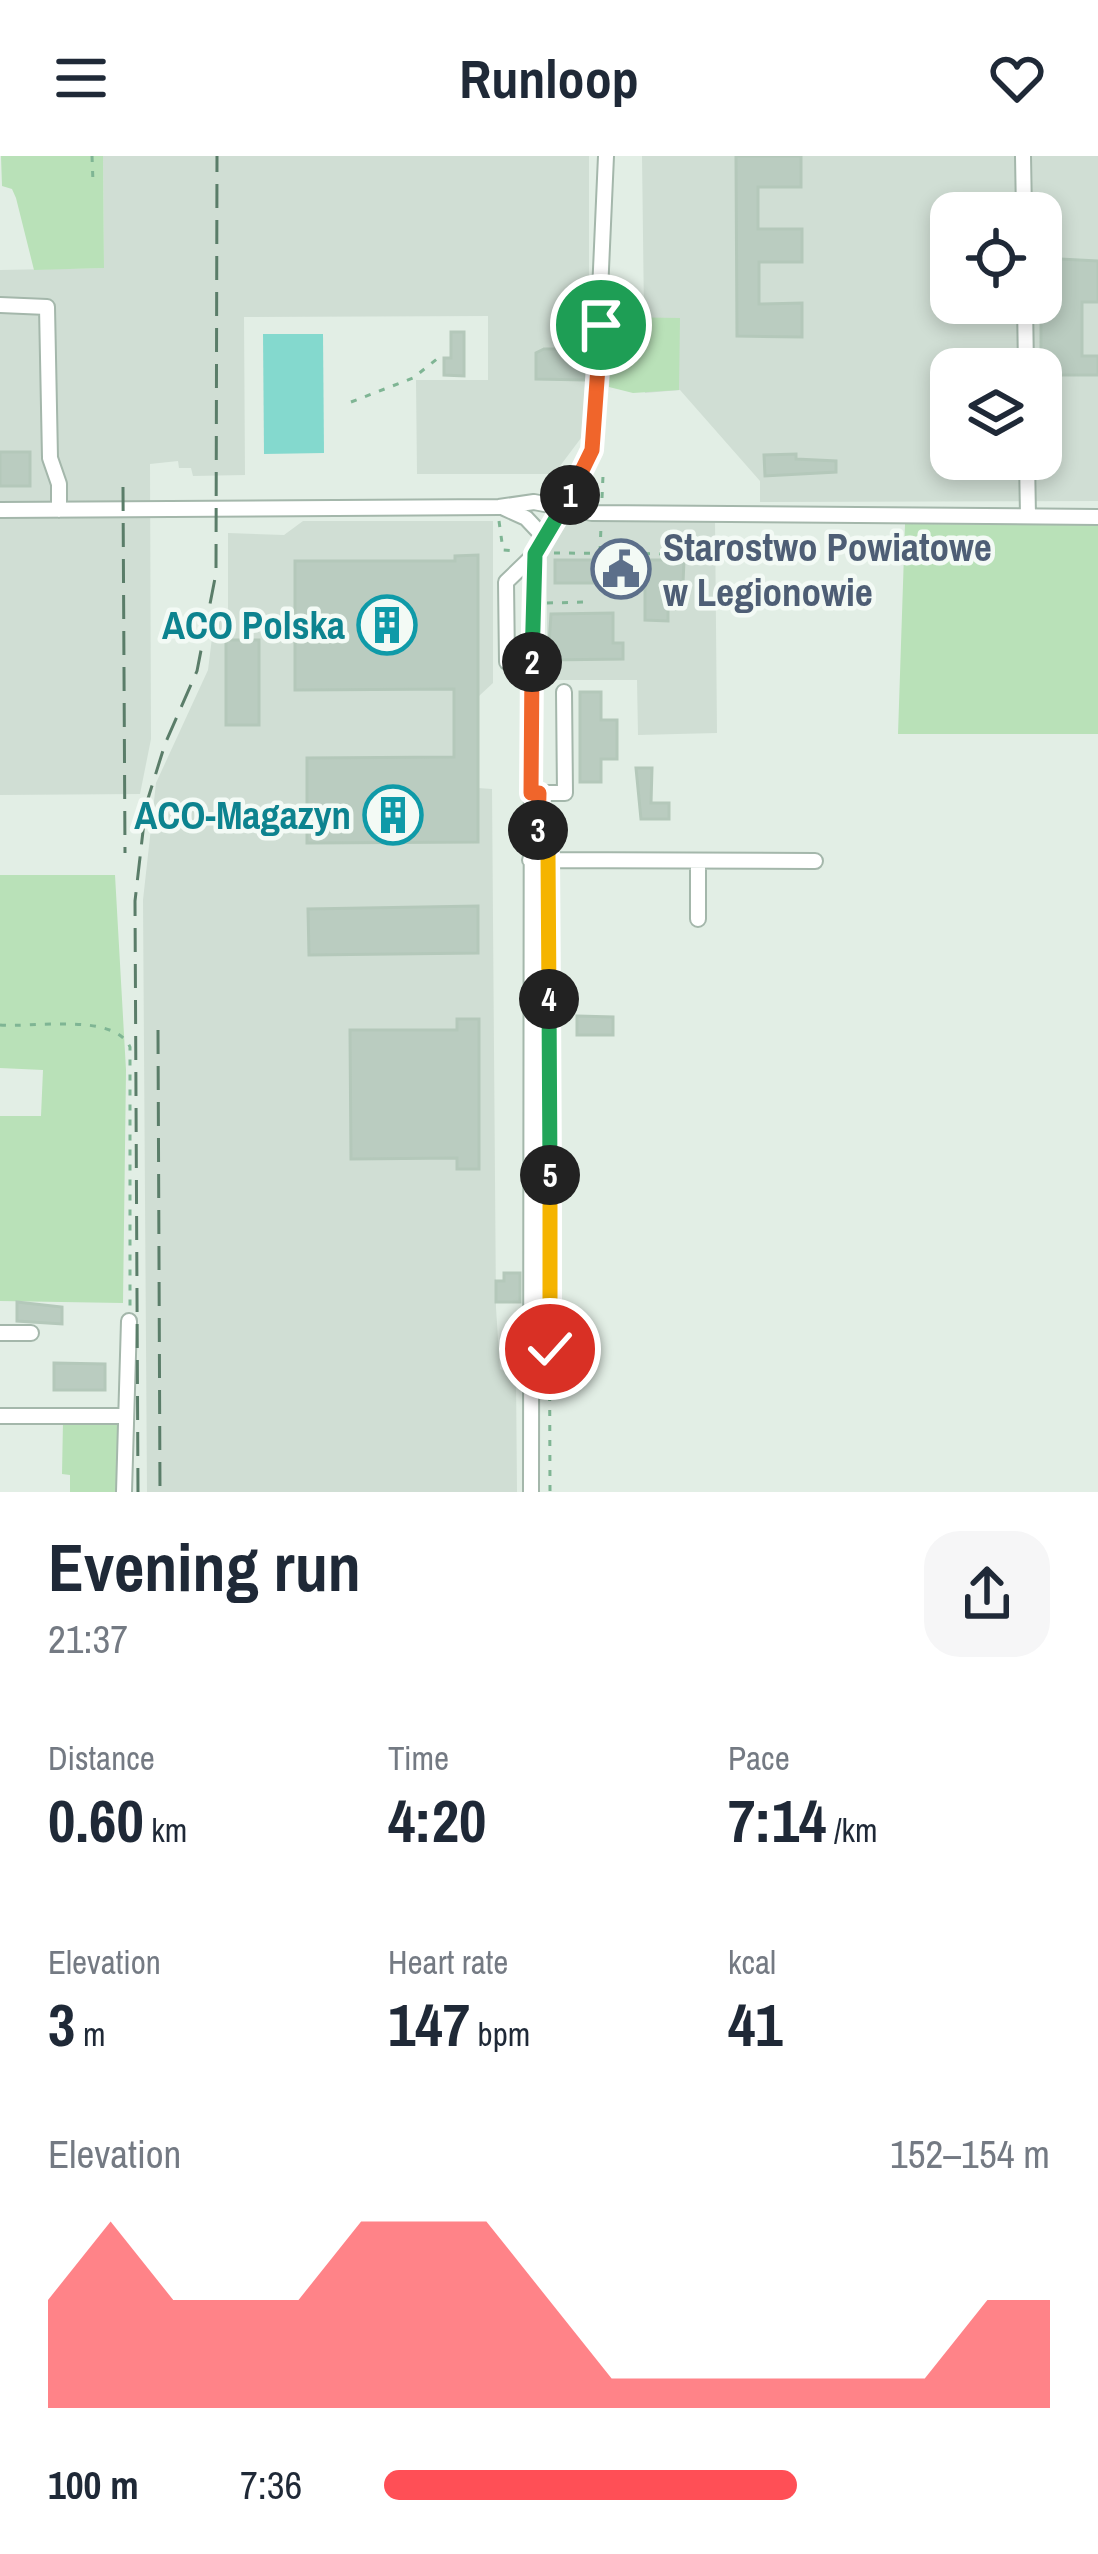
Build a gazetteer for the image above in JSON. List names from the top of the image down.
{
  "places": {
    "public building": ["Starostwo Powiatowe w Legionowie"],
    "building": ["ACO Polska", "ACO-Magazyn"]
  },
  "page": {
    "header": "Runloop",
    "pins": [
      "1",
      "2",
      "3",
      "4",
      "5"
    ],
    "heading": ["Evening run", "21:37"],
    "stats": [
      ["Distance", "0.60 km"],
      ["Time", "4:20"],
      ["Pace", "7:14 /km"],
      ["Elevation", "3 m"],
      ["Heart rate", "147 bpm"],
      ["kcal", "41"]
    ],
    "chart": ["Elevation", "152–154 m"],
    "list": [
      {
        "name": "100 m",
        "note": "7:36"
      }
    ]
  }
}
